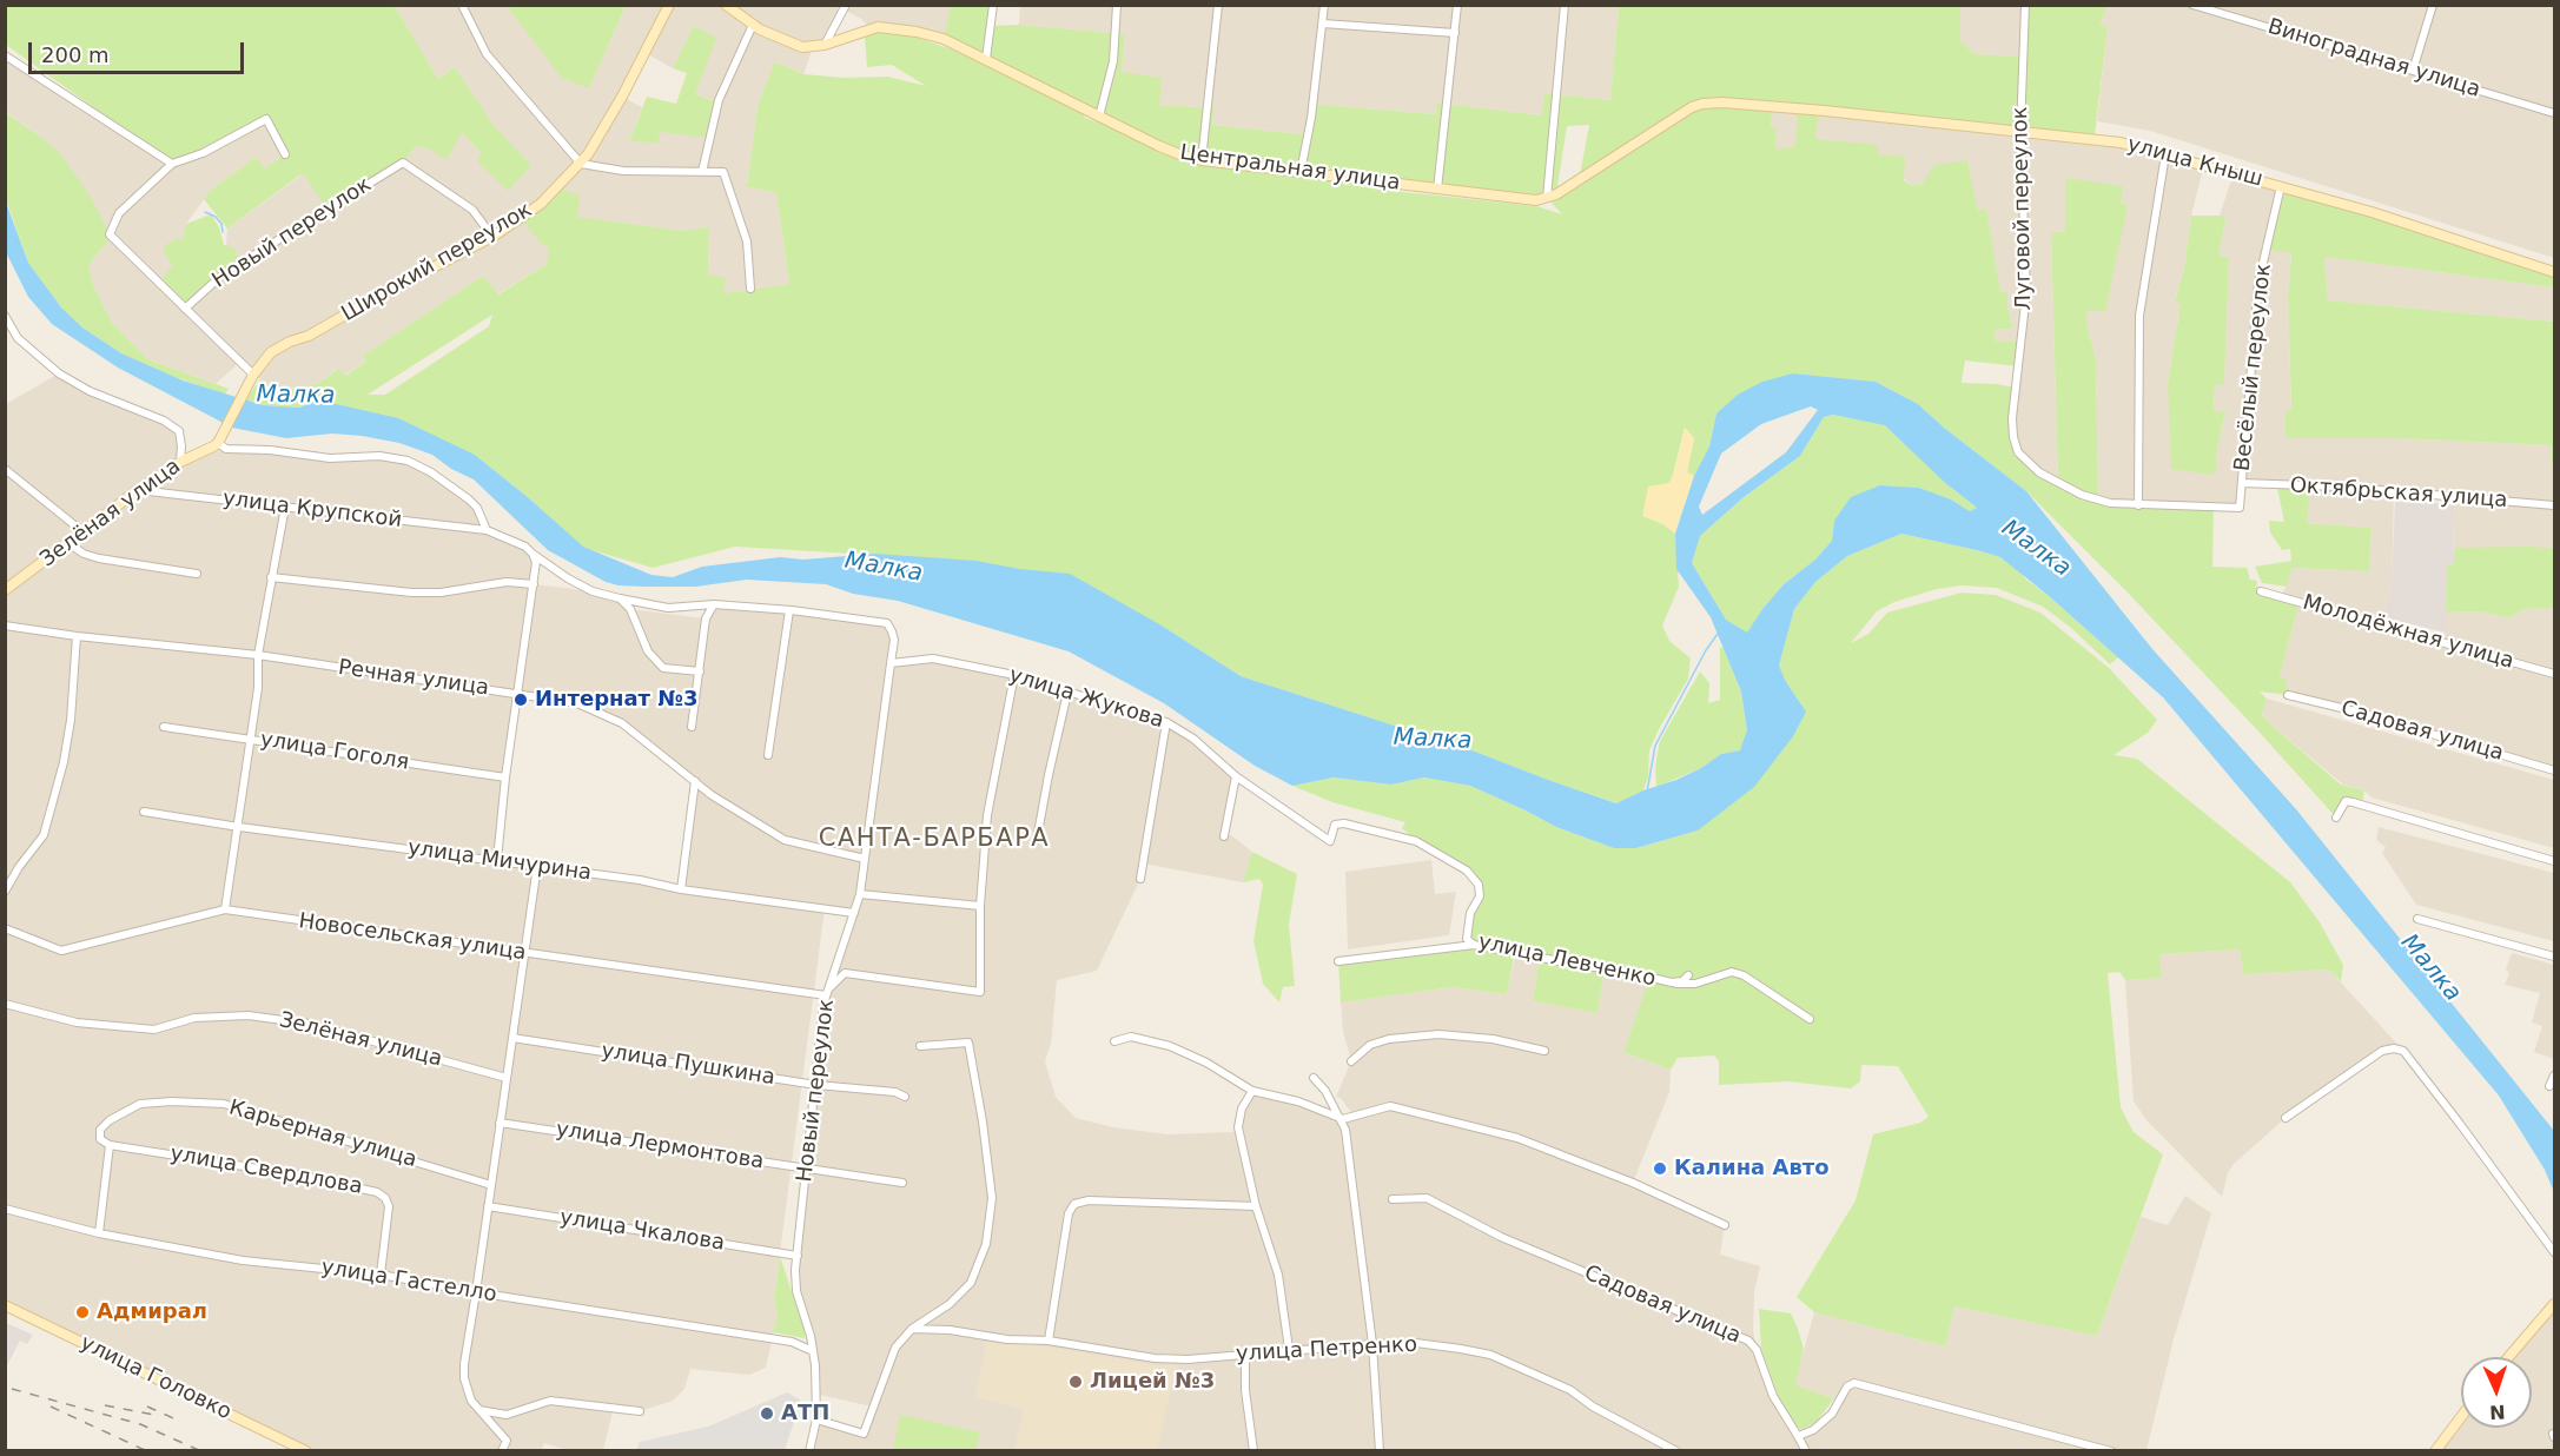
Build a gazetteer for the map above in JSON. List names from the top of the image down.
{
  "streets": {
    "street": [
      "Виноградная улица",
      "улица Кныш",
      "Центральная улица",
      "Луговой переулок",
      "Новый переулок",
      "Широкий переулок",
      "Весёлый переулок",
      "Октябрьская улица",
      "улица Крупской",
      "Зелёная улица",
      "Молодёжная улица",
      "Речная улица",
      "улица Жукова",
      "Садовая улица",
      "улица Гоголя",
      "улица Мичурина",
      "Новосельская улица",
      "улица Левченко",
      "улица Пушкина",
      "Карьерная улица",
      "улица Лермонтова",
      "улица Свердлова",
      "улица Чкалова",
      "улица Гастелло",
      "улица Петренко",
      "улица Головко"
    ]
  },
  "crossings": [
    ["улица Кныш", "Центральная улица"],
    ["улица Кныш", "Луговой переулок"],
    ["улица Кныш", "Весёлый переулок"],
    ["Луговой переулок", "Весёлый переулок"],
    ["Новый переулок", "Широкий переулок"],
    ["Новый переулок", "улица Крупской"],
    ["Новый переулок", "Речная улица"],
    ["Новый переулок", "улица Жукова"],
    ["Новый переулок", "улица Мичурина"],
    ["Новый переулок", "Новосельская улица"],
    ["Новый переулок", "улица Пушкина"],
    ["Новый переулок", "улица Лермонтова"],
    ["Новый переулок", "улица Чкалова"],
    ["Новый переулок", "улица Гастелло"],
    ["Широкий переулок", "Зелёная улица"],
    ["Весёлый переулок", "Октябрьская улица"],
    ["улица Крупской", "Зелёная улица"],
    ["улица Жукова", "улица Левченко"],
    ["Карьерная улица", "улица Свердлова"],
    ["Карьерная улица", "улица Гастелло"],
    ["улица Свердлова", "улица Гастелло"]
  ],
  "districts": ["САНТА-БАРБАРА"],
  "water": ["Малка"],
  "places": [
    "Интернат №3",
    "Калина Авто",
    "Адмирал",
    "Лицей №3",
    "АТП"
  ],
  "scale_bar": "200 m",
  "north": "bottom"
}
